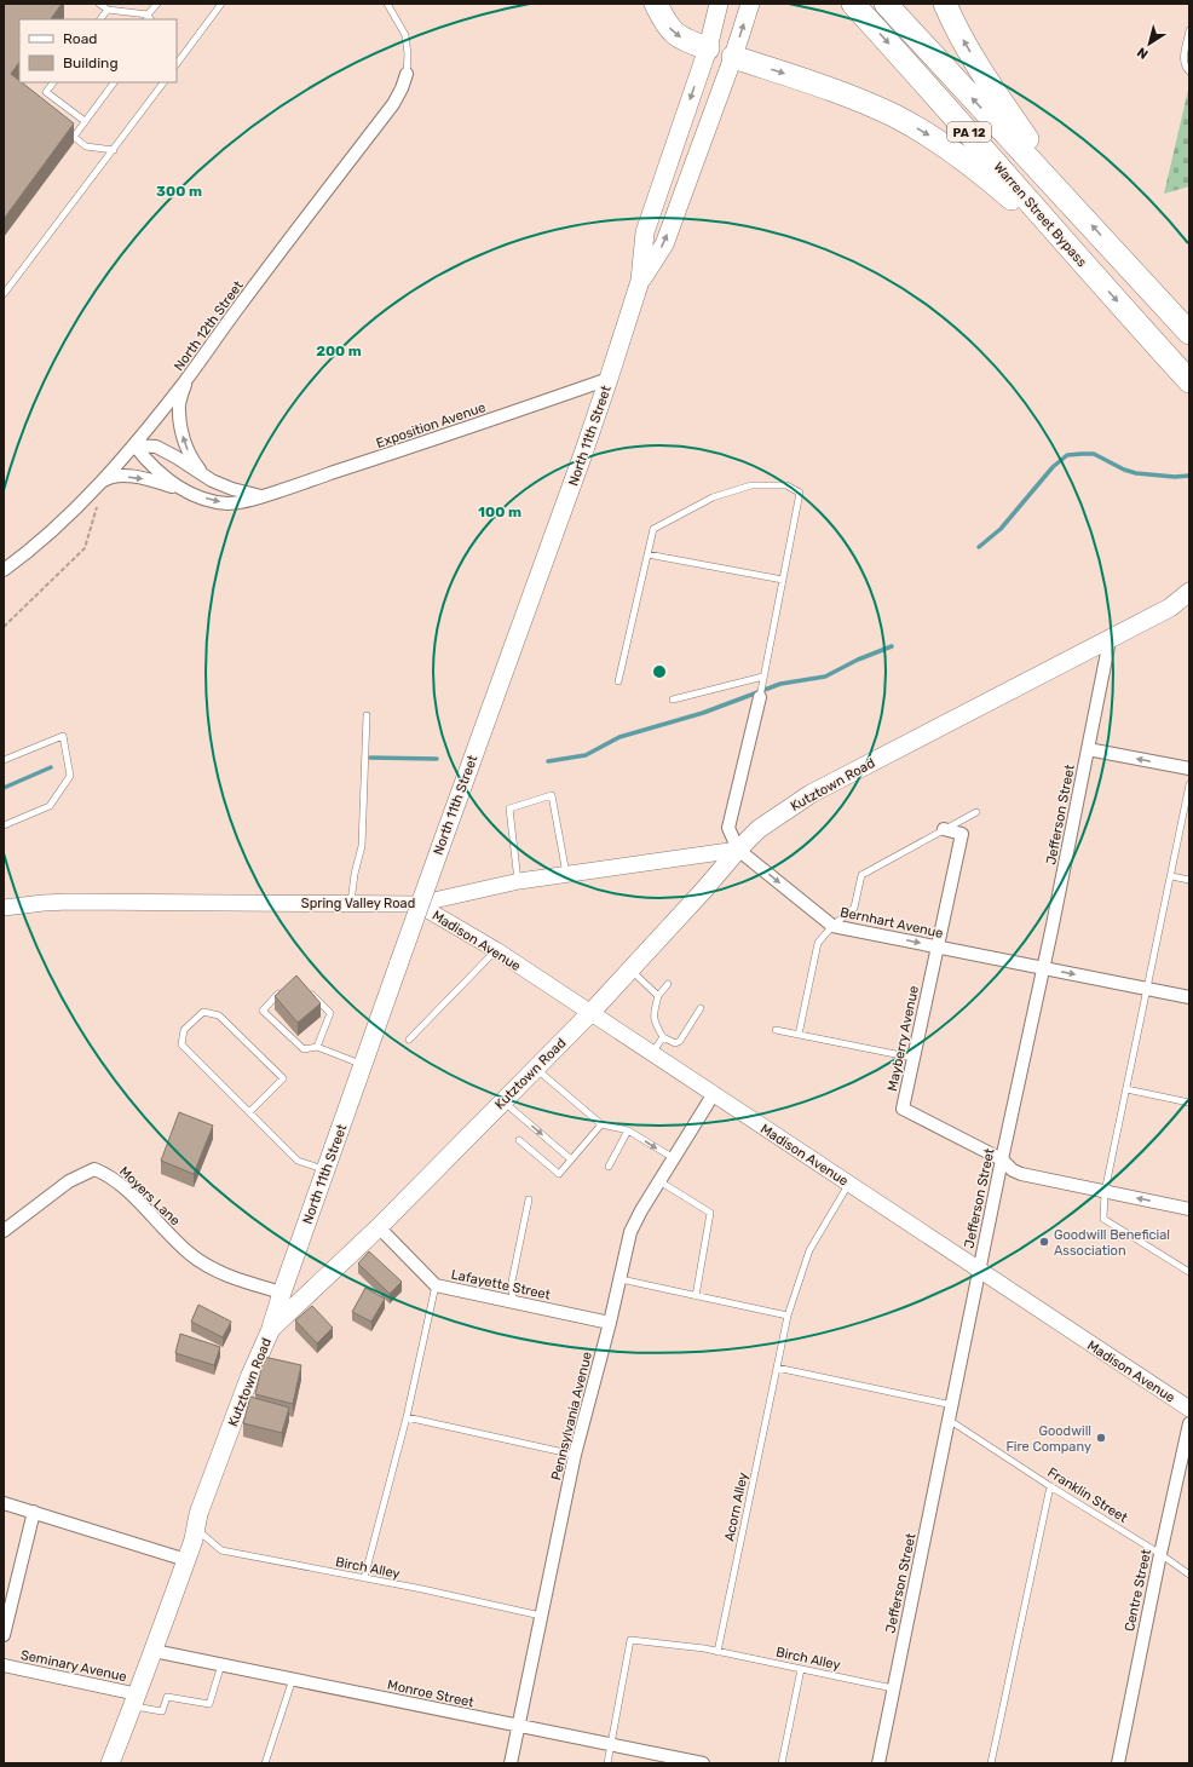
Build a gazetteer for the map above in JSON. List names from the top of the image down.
{
  "streets": {
    "highway": ["PA 12", "Warren Street Bypass"],
    "main road": ["North 11th Street", "Kutztown Road"],
    "street": [
      "North 12th Street",
      "Exposition Avenue",
      "Jefferson Street",
      "Spring Valley Road",
      "Bernhart Avenue",
      "Madison Avenue",
      "Mayberry Avenue",
      "Moyers Lane",
      "Lafayette Street",
      "Pennsylvania Avenue",
      "Centre Street",
      "Seminary Avenue",
      "Monroe Street"
    ],
    "lane": ["Franklin Street", "Acorn Alley", "Birch Alley"]
  },
  "crossings": [
    ["North 12th Street", "Exposition Avenue"],
    ["Exposition Avenue", "North 11th Street"],
    ["North 11th Street", "Kutztown Road"],
    ["North 11th Street", "Moyers Lane"],
    ["Kutztown Road", "Jefferson Street"],
    ["Kutztown Road", "Spring Valley Road"],
    ["Kutztown Road", "Bernhart Avenue"],
    ["Kutztown Road", "Madison Avenue"],
    ["Kutztown Road", "Lafayette Street"],
    ["Kutztown Road", "Birch Alley"],
    ["Kutztown Road", "Seminary Avenue"],
    ["Kutztown Road", "Monroe Street"],
    ["Jefferson Street", "Bernhart Avenue"],
    ["Jefferson Street", "Madison Avenue"],
    ["Jefferson Street", "Mayberry Avenue"],
    ["Jefferson Street", "Franklin Street"],
    ["Jefferson Street", "Birch Alley"],
    ["Spring Valley Road", "Bernhart Avenue"],
    ["Spring Valley Road", "Madison Avenue"],
    ["Bernhart Avenue", "Mayberry Avenue"],
    ["Madison Avenue", "Pennsylvania Avenue"],
    ["Madison Avenue", "Acorn Alley"],
    ["Lafayette Street", "Pennsylvania Avenue"],
    ["Pennsylvania Avenue", "Birch Alley"],
    ["Pennsylvania Avenue", "Monroe Street"],
    ["Franklin Street", "Centre Street"],
    ["Acorn Alley", "Birch Alley"],
    ["Birch Alley", "Monroe Street"]
  ],
  "one_way": ["Bernhart Avenue"],
  "places": ["Goodwill Beneficial Association", "Goodwill Fire Company"],
  "legend": ["Road", "Building"],
  "north": "bottom left",
  "rings": ["300 m", "200 m", "100 m"]
}
